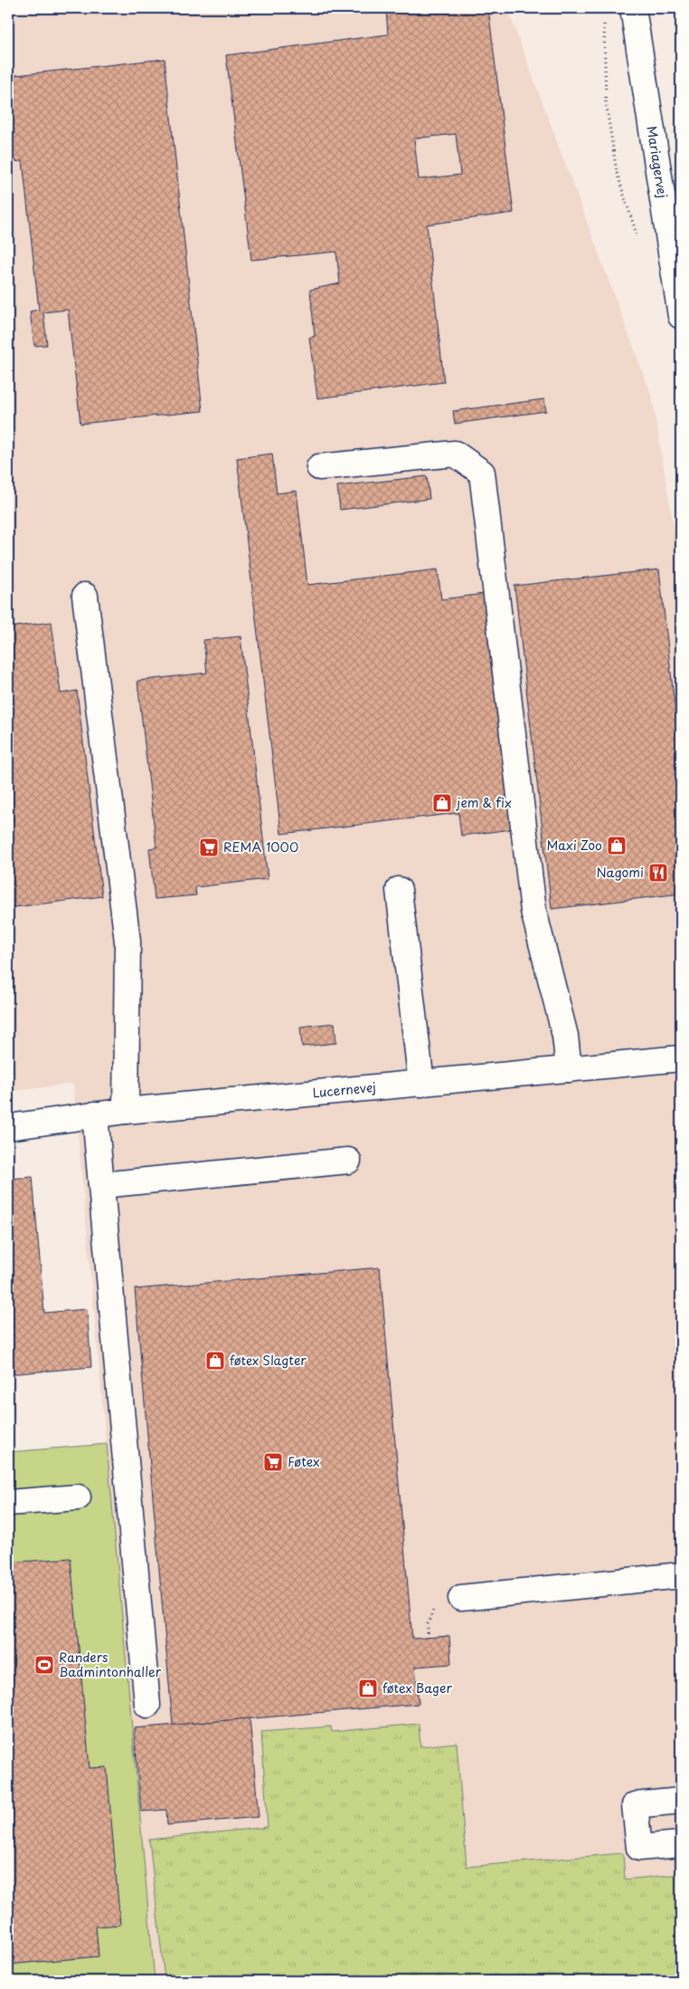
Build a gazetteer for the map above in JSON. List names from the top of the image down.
{
  "streets": {
    "street": ["Mariagervej", "Lucernevej"]
  },
  "places": {
    "shop": [
      "jem & fix",
      "Maxi Zoo",
      "føtex Slagter",
      "føtex Bager"
    ],
    "supermarket": ["REMA 1000", "Føtex"],
    "restaurant": ["Nagomi"],
    "sports": ["Randers Badmintonhaller"]
  }
}
